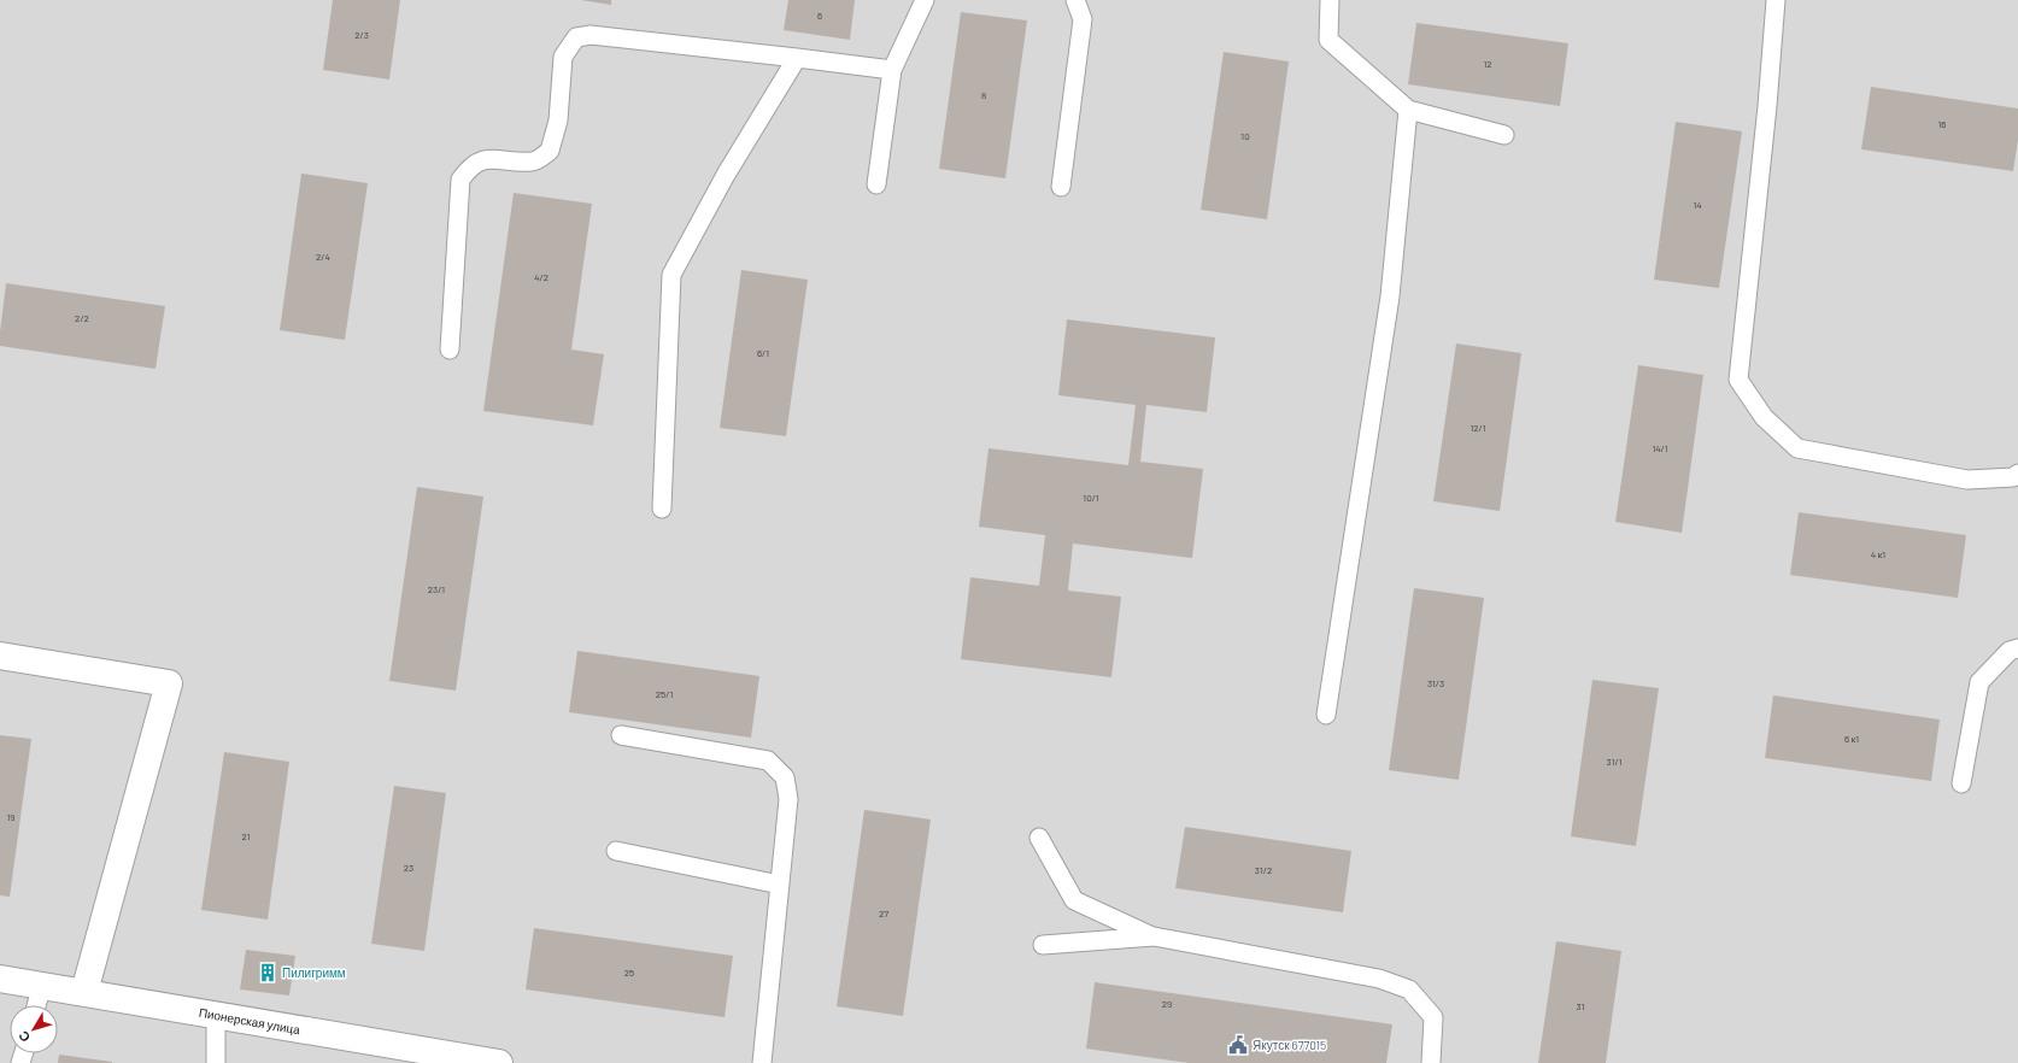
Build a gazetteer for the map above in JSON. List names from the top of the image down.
{
  "streets": {
    "street": ["Пионерская улица"]
  },
  "places": {
    "building": ["Пилигримм"],
    "public building": ["Якутск 677015"]
  },
  "house_numbers": [
    "6",
    "2/3",
    "12",
    "8",
    "16",
    "10",
    "14",
    "2/4",
    "4/2",
    "2/2",
    "6/1",
    "12/1",
    "14/1",
    "10/1",
    "4 к1",
    "23/1",
    "31/3",
    "25/1",
    "6 к1",
    "31/1",
    "19",
    "21",
    "23",
    "31/2",
    "27",
    "25",
    "29",
    "31"
  ],
  "north": "bottom left"
}
